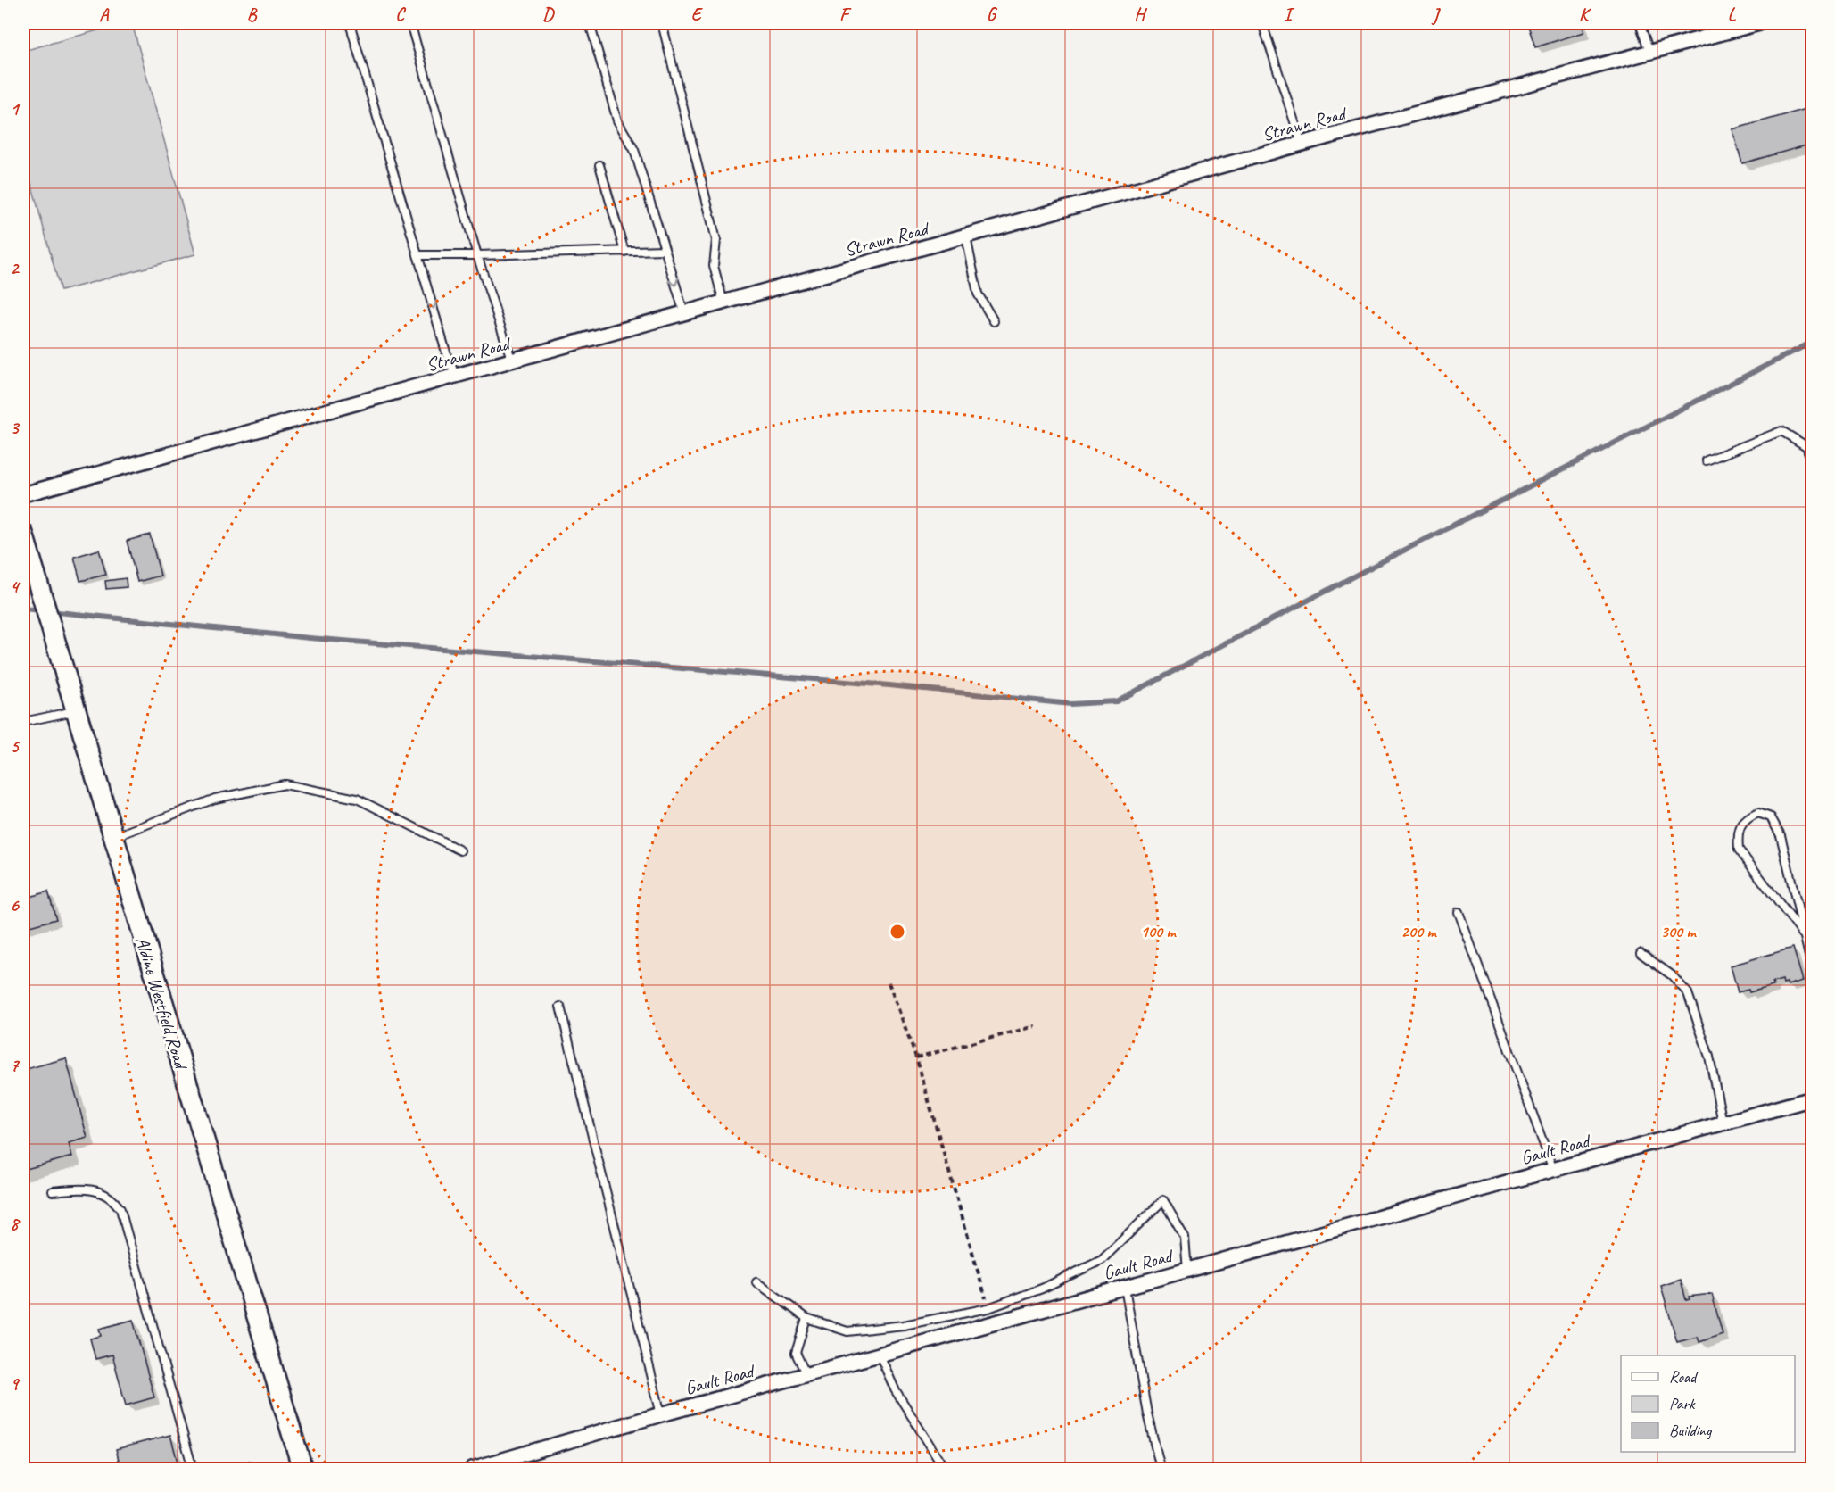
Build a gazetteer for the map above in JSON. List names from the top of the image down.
{
  "streets": {
    "main road": ["Aldine Westfield Road"],
    "street": ["Strawn Road", "Gault Road"]
  },
  "legend": ["Road", "Park", "Building"],
  "grid": {
    "columns": [
      "A",
      "B",
      "C",
      "D",
      "E",
      "F",
      "G",
      "H",
      "I",
      "J",
      "K",
      "L"
    ],
    "rows": [
      "1",
      "2",
      "3",
      "4",
      "5",
      "6",
      "7",
      "8",
      "9"
    ]
  },
  "rings": ["100 m", "200 m", "300 m"]
}
